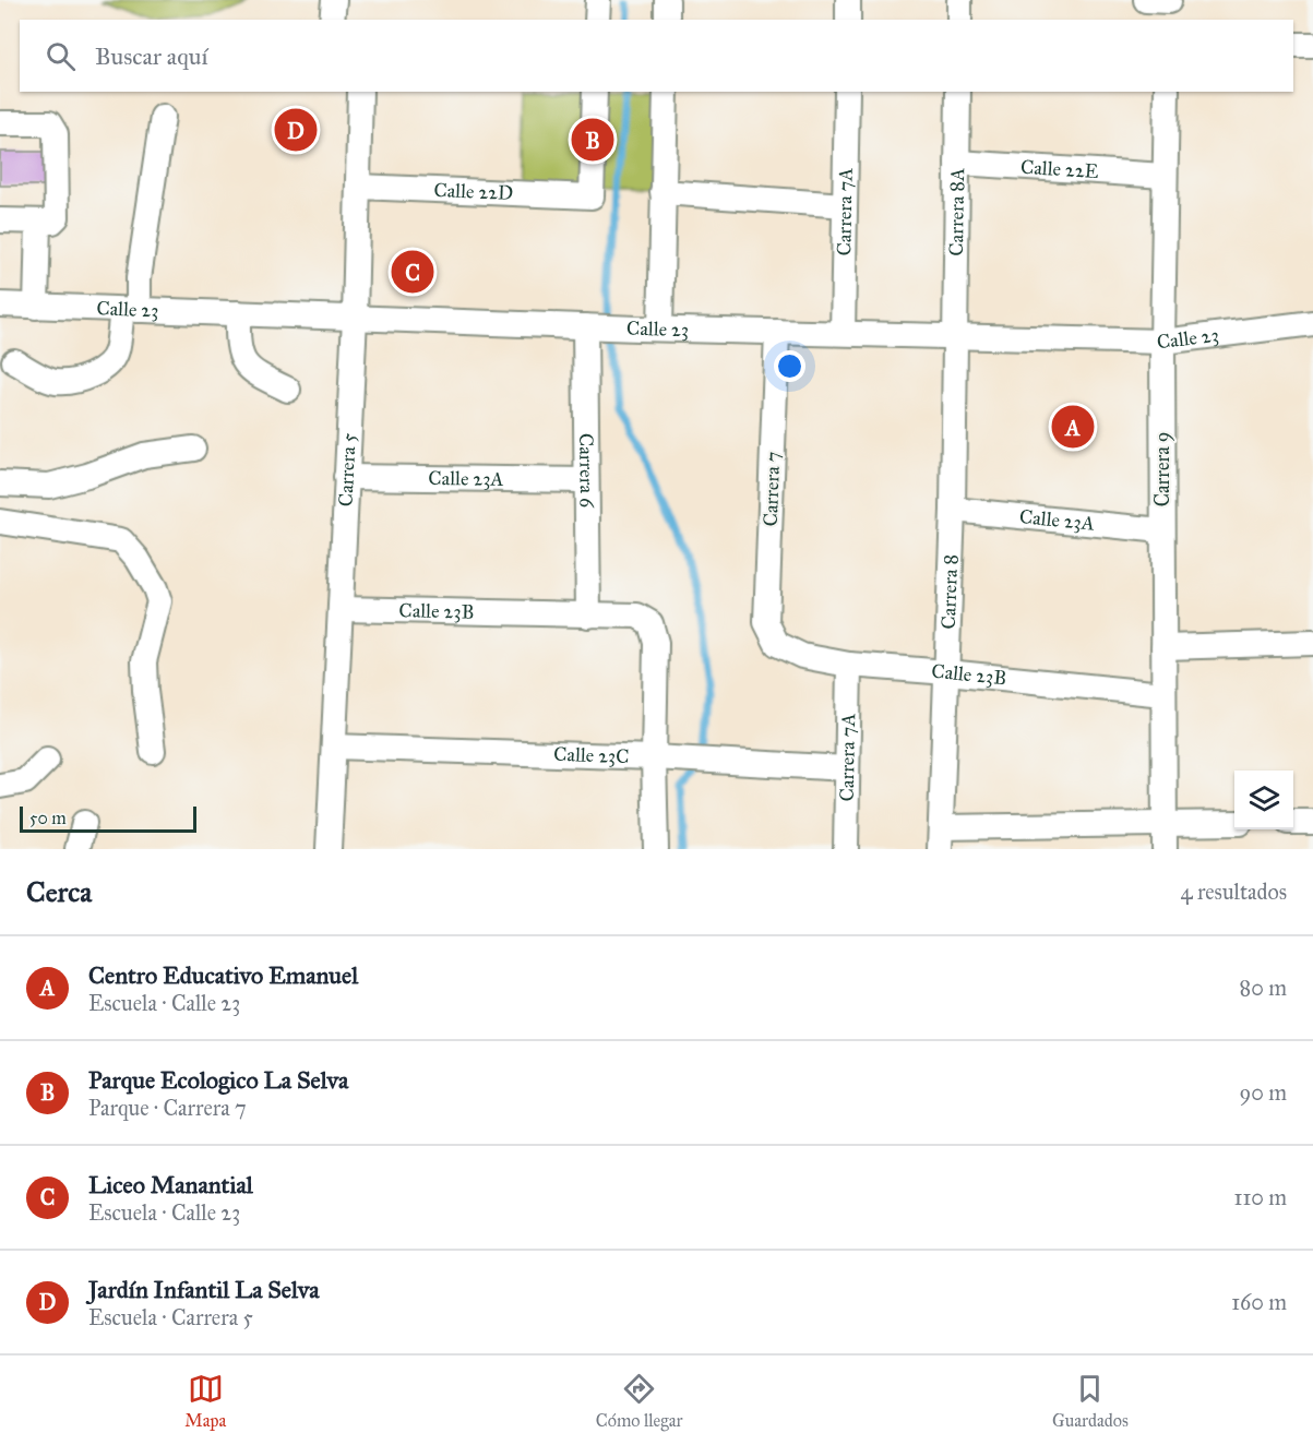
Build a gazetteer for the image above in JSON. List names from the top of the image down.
{
  "streets": {
    "street": [
      "Calle 22E",
      "Calle 22D",
      "Carrera 7A",
      "Carrera 8A",
      "Calle 23",
      "Carrera 5",
      "Carrera 9",
      "Carrera 6",
      "Calle 23A",
      "Carrera 7",
      "Carrera 8",
      "Calle 23B",
      "Calle 23C"
    ]
  },
  "crossings": [
    ["Calle 22E", "Carrera 8A"],
    ["Calle 22E", "Carrera 9"],
    ["Calle 22D", "Carrera 5"],
    ["Carrera 7A", "Calle 23"],
    ["Carrera 7A", "Calle 23B"],
    ["Carrera 7A", "Calle 23C"],
    ["Carrera 8A", "Calle 23"],
    ["Carrera 8A", "Carrera 8"],
    ["Calle 23", "Carrera 5"],
    ["Calle 23", "Carrera 9"],
    ["Calle 23", "Carrera 6"],
    ["Calle 23", "Carrera 7"],
    ["Calle 23", "Carrera 8"],
    ["Carrera 5", "Calle 23A"],
    ["Carrera 5", "Calle 23B"],
    ["Carrera 5", "Calle 23C"],
    ["Carrera 9", "Calle 23A"],
    ["Carrera 9", "Calle 23B"],
    ["Carrera 6", "Calle 23A"],
    ["Carrera 6", "Calle 23B"],
    ["Calle 23A", "Carrera 8"],
    ["Carrera 7", "Calle 23B"],
    ["Carrera 8", "Calle 23B"],
    ["Calle 23B", "Calle 23C"]
  ],
  "scale_bar": "50 m",
  "page": {
    "search": "Buscar aquí",
    "pins": [
      "D",
      "B",
      "C",
      "A"
    ],
    "scale": "50 m",
    "heading": ["Cerca", "4 resultados"],
    "list": [
      {
        "mark": "A",
        "name": "Centro Educativo Emanuel",
        "note": "Escuela · Calle 23",
        "value": "80 m"
      },
      {
        "mark": "B",
        "name": "Parque Ecologico La Selva",
        "note": "Parque · Carrera 7",
        "value": "90 m"
      },
      {
        "mark": "C",
        "name": "Liceo Manantial",
        "note": "Escuela · Calle 23",
        "value": "110 m"
      },
      {
        "mark": "D",
        "name": "Jardín Infantil La Selva",
        "note": "Escuela · Carrera 5",
        "value": "160 m"
      }
    ],
    "nav": ["Mapa", "Cómo llegar", "Guardados"]
  }
}
